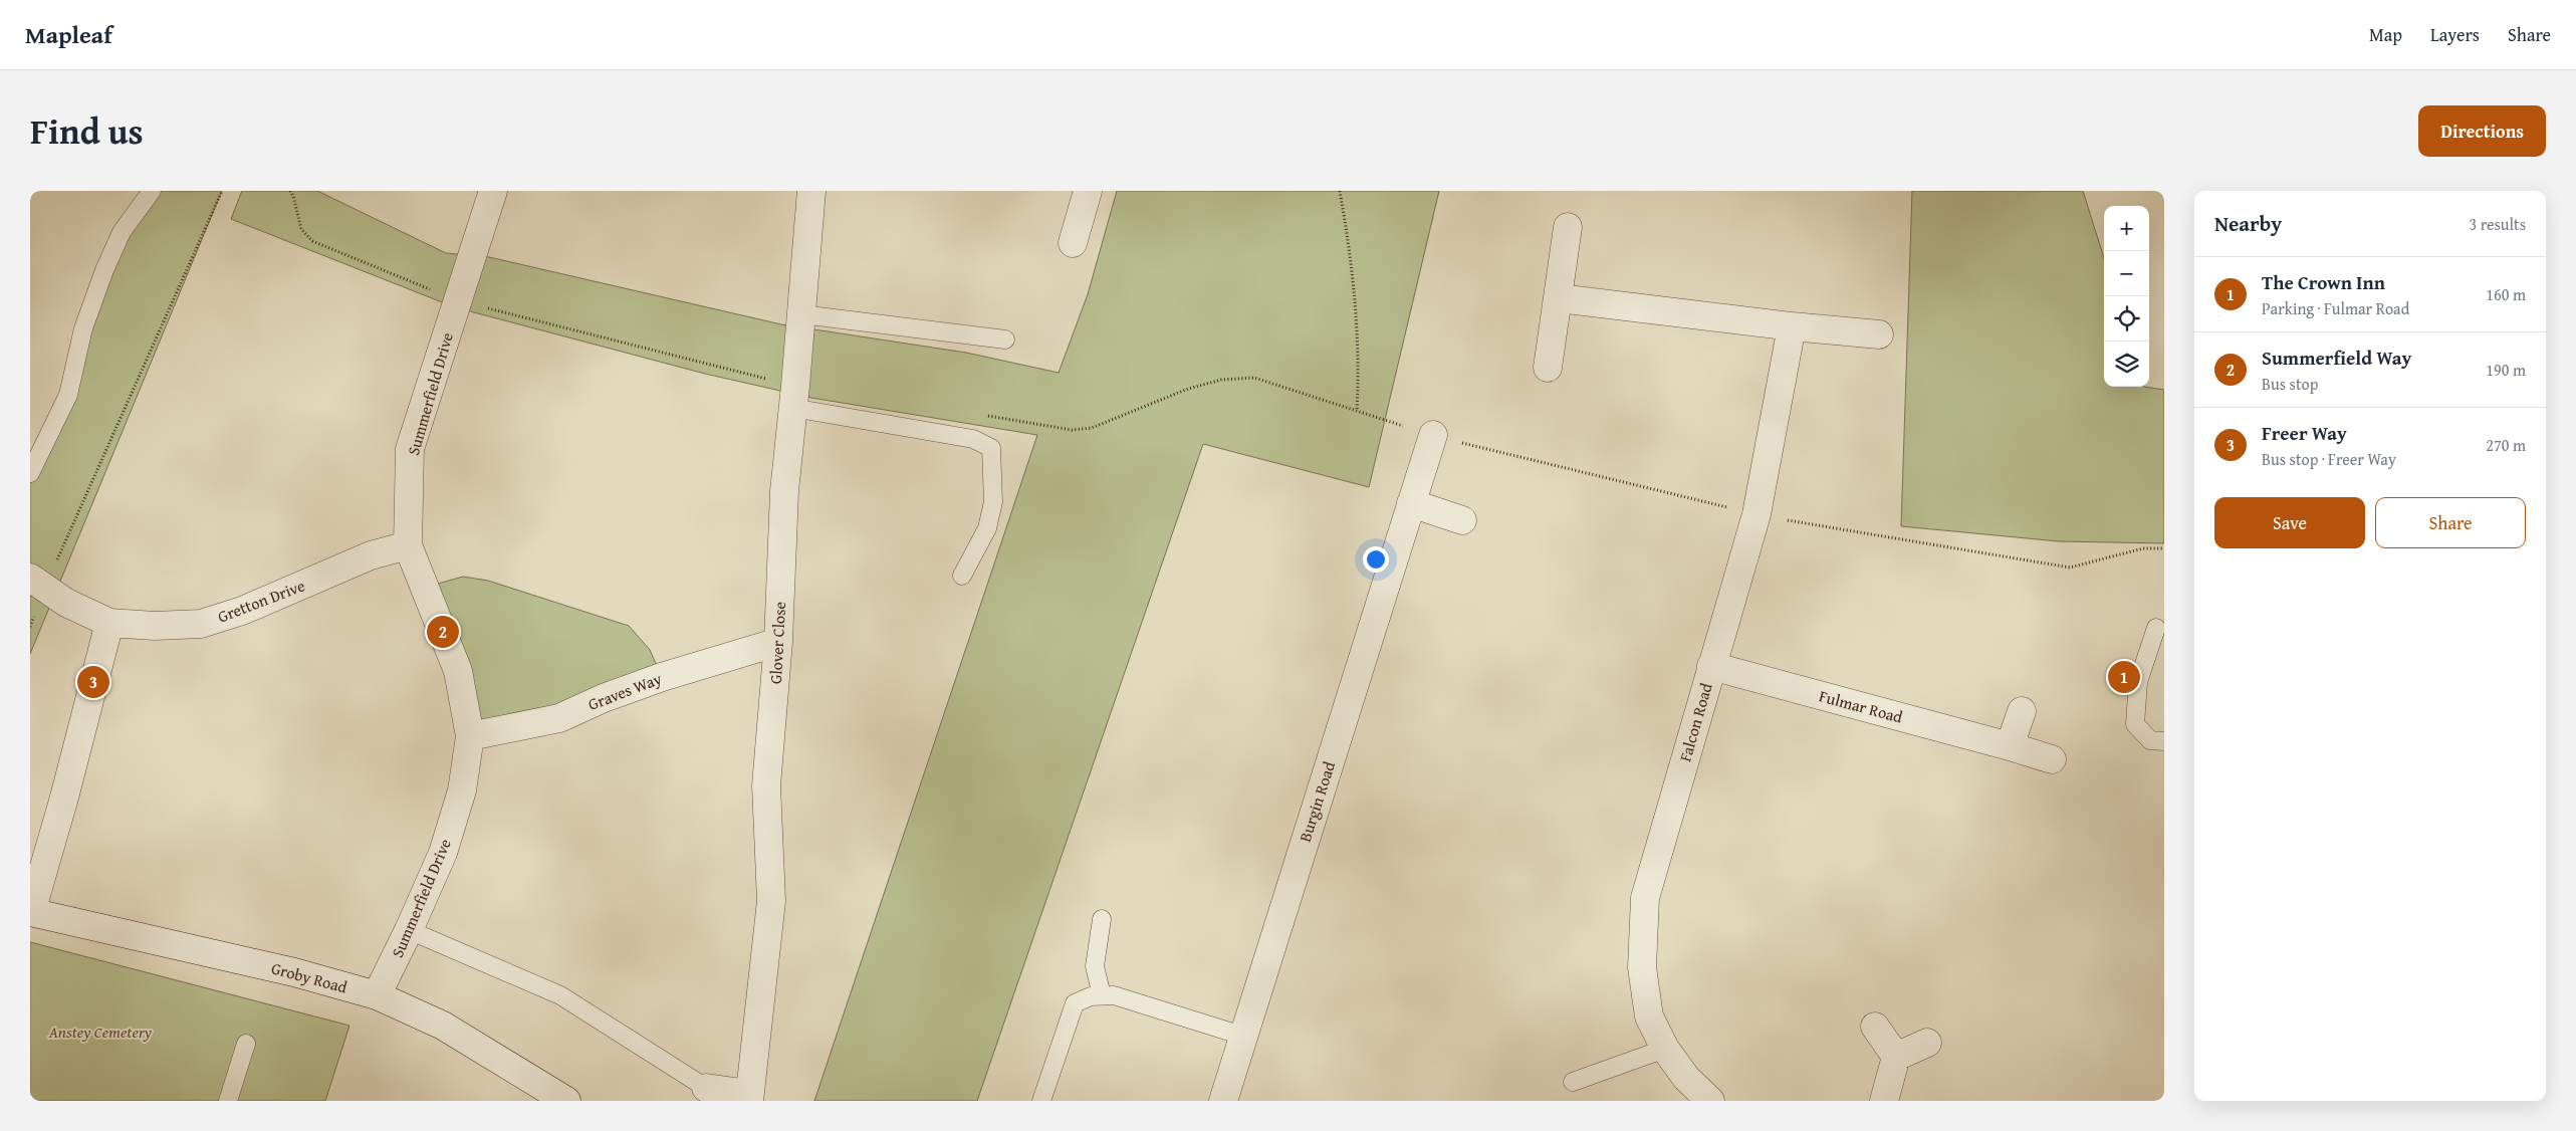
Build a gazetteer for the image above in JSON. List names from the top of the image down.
{
  "streets": {
    "street": [
      "Summerfield Drive",
      "Gretton Drive",
      "Glover Close",
      "Graves Way",
      "Fulmar Road",
      "Falcon Road",
      "Burgin Road",
      "Groby Road"
    ]
  },
  "crossings": [
    ["Summerfield Drive", "Gretton Drive"],
    ["Summerfield Drive", "Graves Way"],
    ["Summerfield Drive", "Groby Road"],
    ["Glover Close", "Graves Way"],
    ["Fulmar Road", "Falcon Road"]
  ],
  "parks": ["Anstey Cemetery"],
  "page": {
    "header": "Mapleaf",
    "nav": ["Map", "Layers", "Share"],
    "title": "Find us",
    "buttons": [
      "Directions",
      ["Save", "Share"]
    ],
    "heading": ["Nearby", "3 results"],
    "map_buttons": ["+", "−"],
    "list": [
      {
        "mark": "1",
        "name": "The Crown Inn",
        "note": "Parking · Fulmar Road",
        "value": "160 m"
      },
      {
        "mark": "2",
        "name": "Summerfield Way",
        "note": "Bus stop",
        "value": "190 m"
      },
      {
        "mark": "3",
        "name": "Freer Way",
        "note": "Bus stop · Freer Way",
        "value": "270 m"
      }
    ],
    "pins": ["2", "1", "3"]
  }
}
